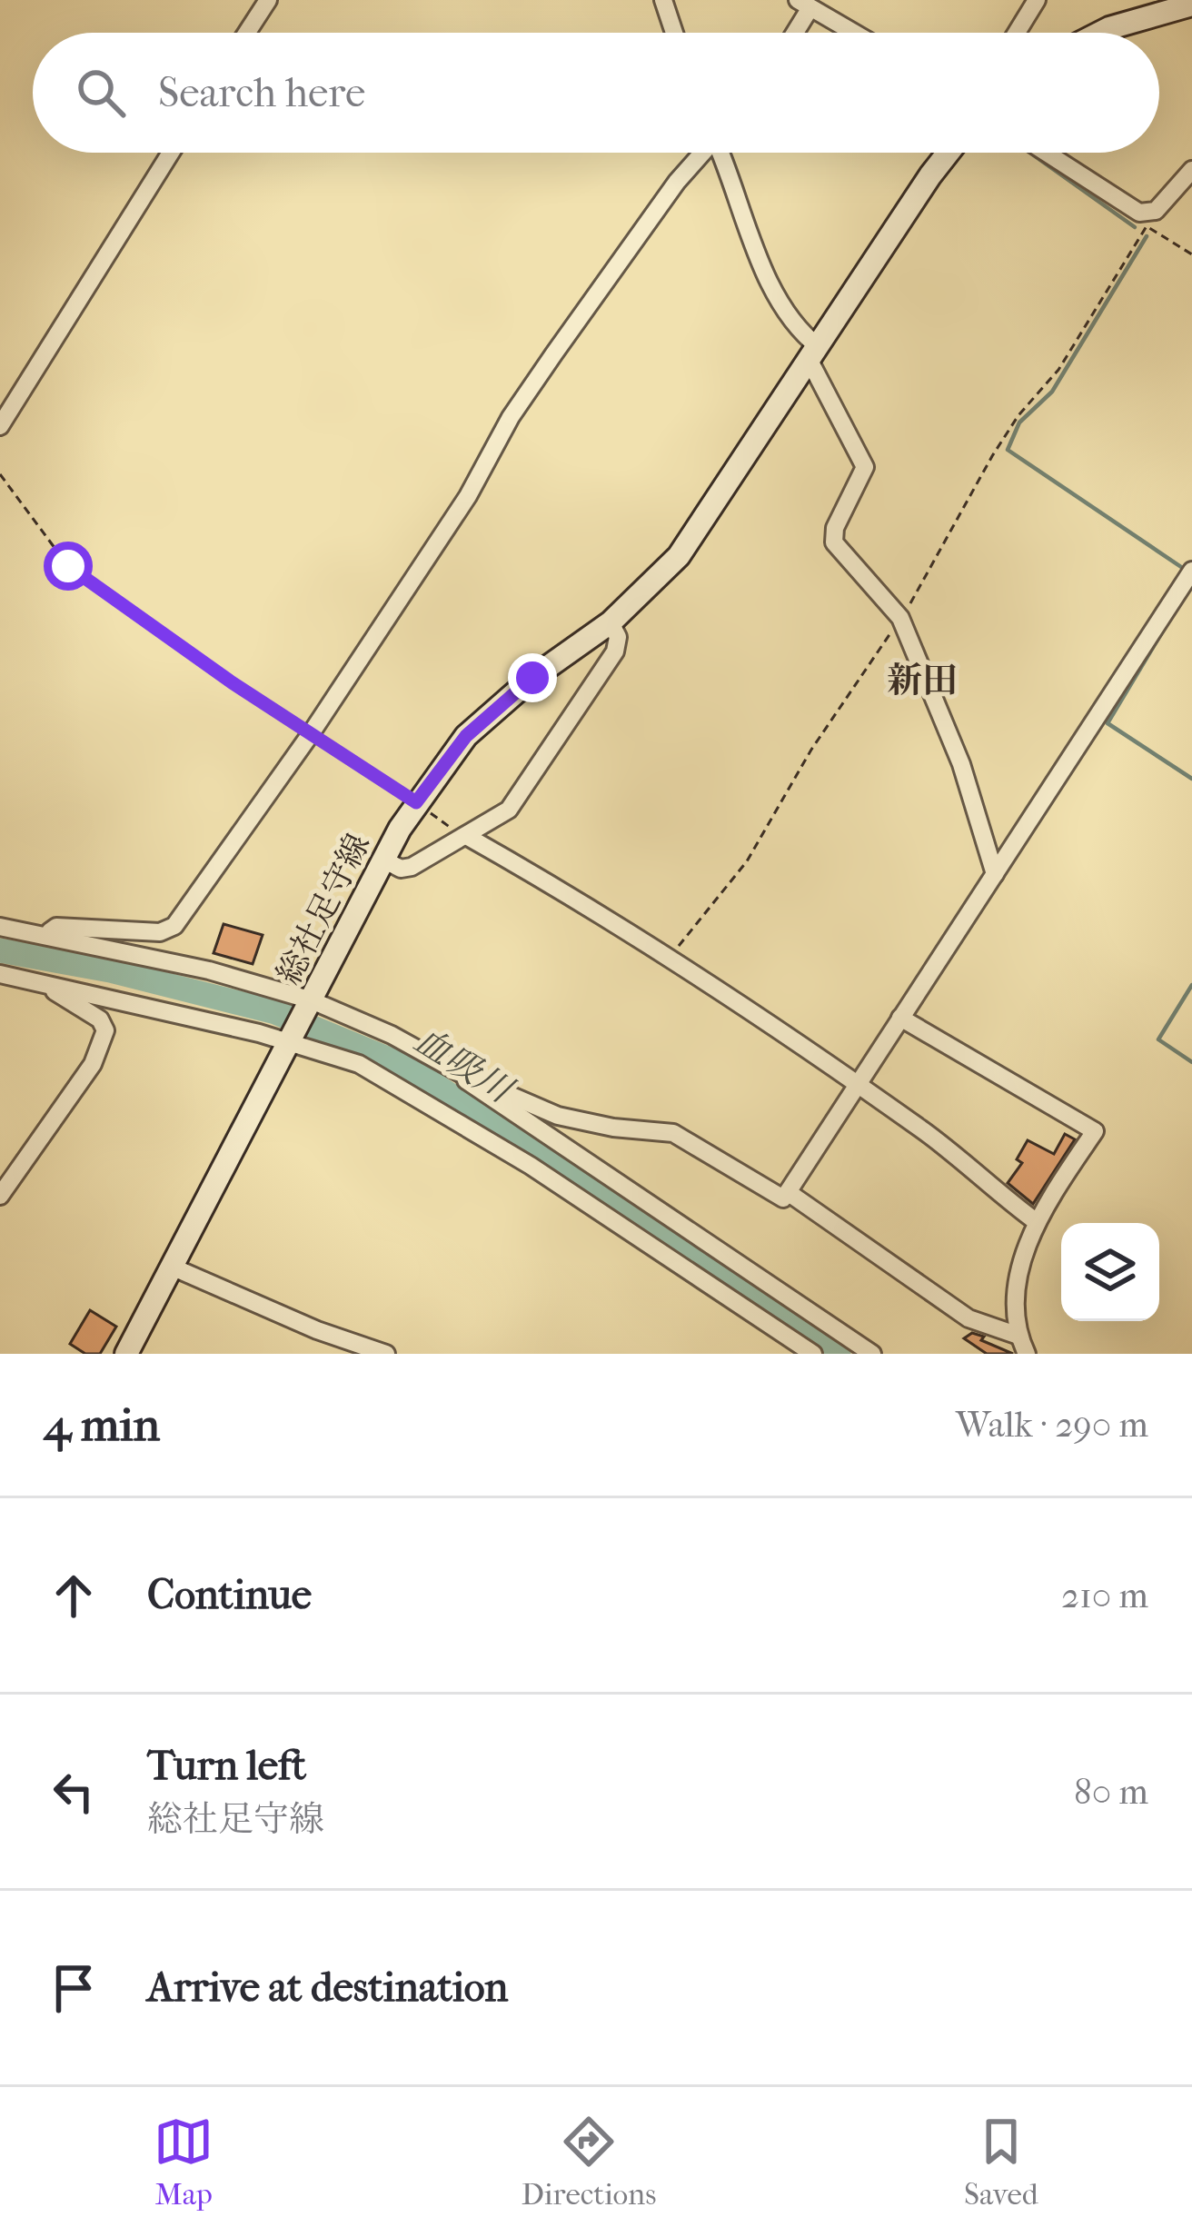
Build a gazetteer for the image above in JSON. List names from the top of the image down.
{
  "streets": {
    "main road": ["総社足守線"]
  },
  "districts": ["新田"],
  "water": ["血吸川"],
  "page": {
    "search": "Search here",
    "heading": ["4 min", "Walk · 290 m"],
    "list": [
      ["Continue", "210 m"],
      ["Turn left", "総社足守線", "80 m"],
      "Arrive at destination"
    ],
    "nav": ["Map", "Directions", "Saved"]
  }
}
